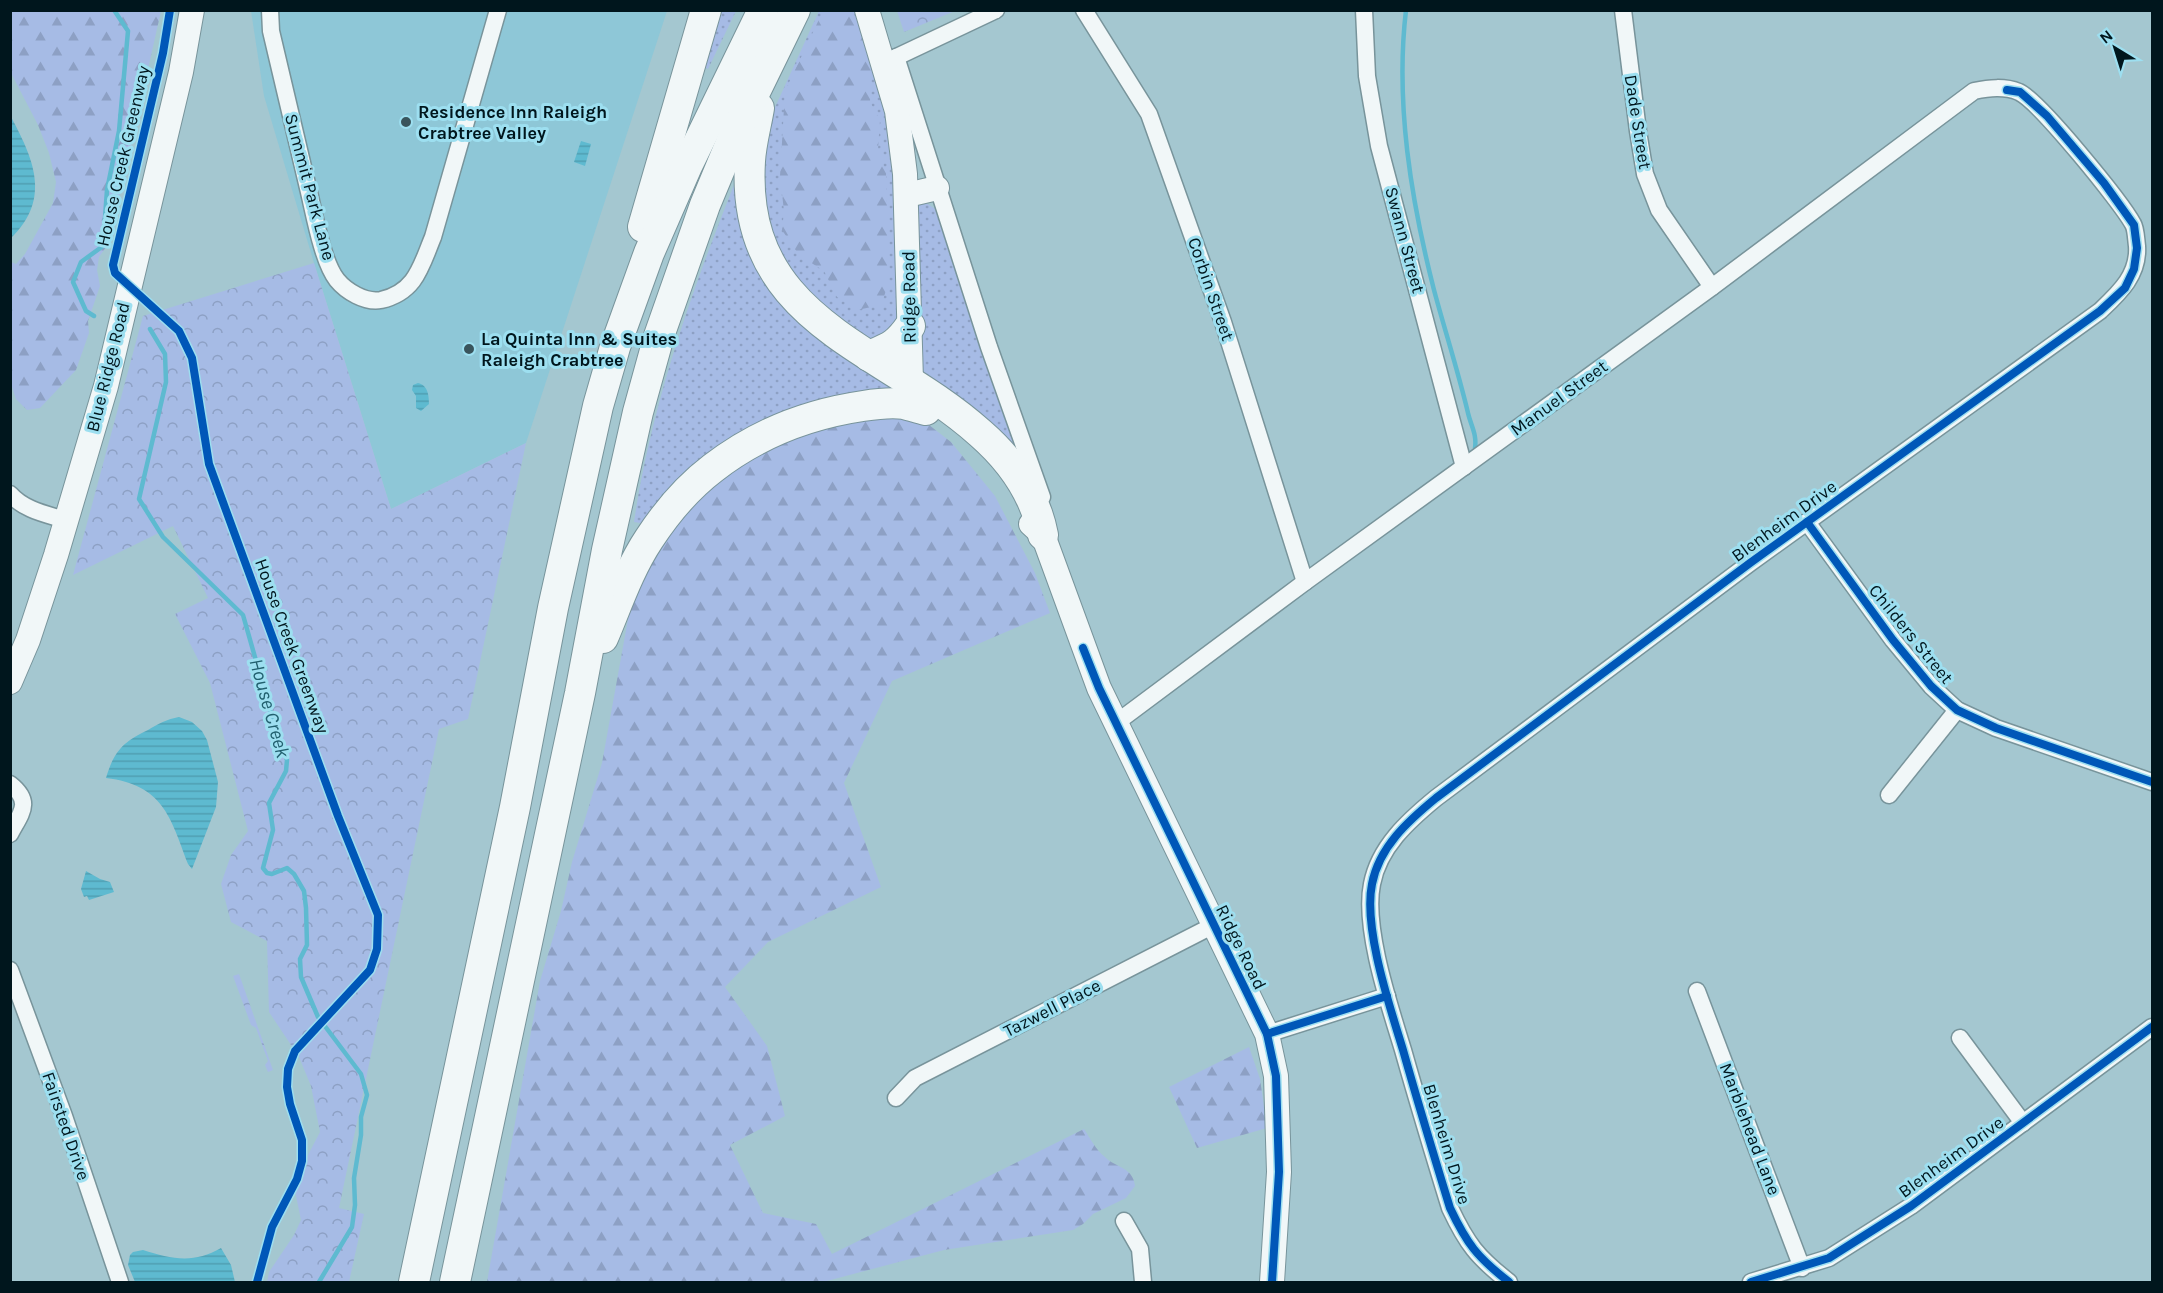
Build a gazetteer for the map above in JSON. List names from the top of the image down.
{
  "streets": {
    "street": [
      "Dade Street",
      "Summit Park Lane",
      "Swann Street",
      "Corbin Street",
      "Ridge Road",
      "Blue Ridge Road",
      "Manuel Street",
      "Blenheim Drive",
      "Childers Street",
      "Tazwell Place",
      "Fairsted Drive",
      "Marblehead Lane"
    ],
    "cycle path": ["House Creek Greenway"]
  },
  "crossings": [
    ["Dade Street", "Manuel Street"],
    ["Swann Street", "Manuel Street"],
    ["Corbin Street", "Manuel Street"],
    ["Ridge Road", "Manuel Street"],
    ["Ridge Road", "Tazwell Place"],
    ["Manuel Street", "Blenheim Drive"],
    ["Blenheim Drive", "Childers Street"],
    ["Blenheim Drive", "Marblehead Lane"]
  ],
  "water": ["House Creek"],
  "places": ["Residence Inn Raleigh Crabtree Valley", "La Quinta Inn & Suites Raleigh Crabtree"],
  "north": "top left"
}
